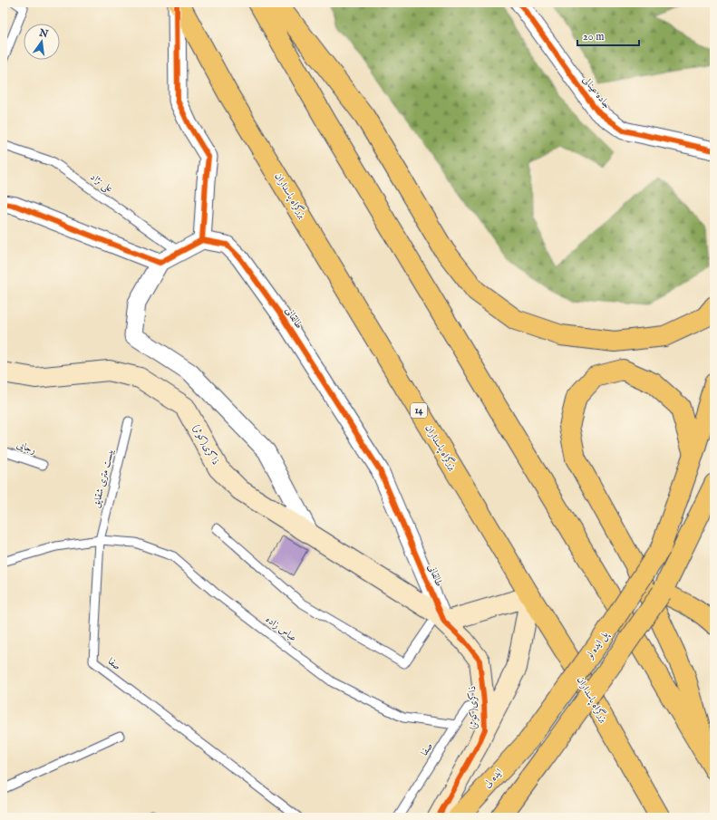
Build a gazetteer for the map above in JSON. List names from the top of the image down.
{
  "streets": {
    "main road": [
      "بزرگراه پاسداران",
      "14",
      "پل ایده لو",
      "ایده لی"
    ],
    "street": ["جاده عینالی", "طالقانی", "ذاکری(کوثر)"],
    "lane": [
      "علی نژاد",
      "رجایی",
      "بیست متری شقایق",
      "عباس زاده",
      "صفا"
    ]
  },
  "crossings": [
    ["طالقانی", "ذاکری(کوثر)"],
    ["ذاکری(کوثر)", "صفا"],
    ["بیست متری شقایق", "عباس زاده"],
    ["بیست متری شقایق", "صفا"],
    ["عباس زاده", "صفا"],
    ["پل ایده لو", "ایده لی"]
  ],
  "scale_bar": "20 m",
  "north": "top"
}
